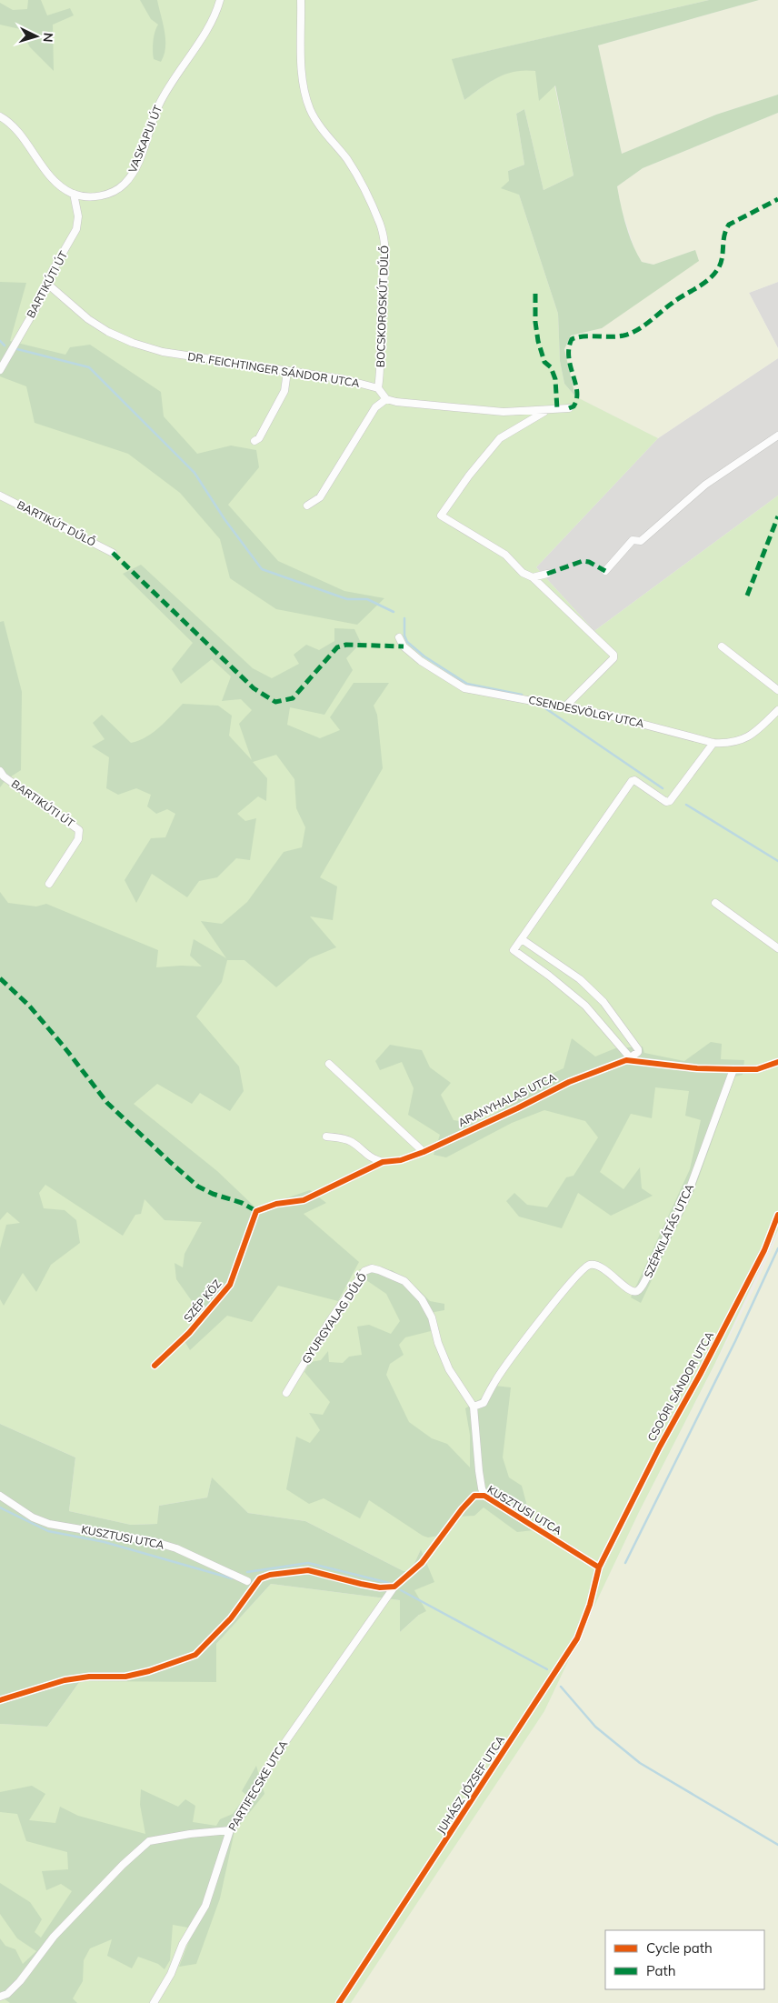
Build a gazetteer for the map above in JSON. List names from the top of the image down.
{
  "streets": {
    "street": [
      "VASKAPUI ÚT",
      "BARTIKÚTI ÚT",
      "BOCSKOROSKÚT DŰLŐ",
      "DR. FEICHTINGER SÁNDOR UTCA",
      "BARTIKÚT DŰLŐ",
      "CSENDESVÖLGY UTCA",
      "ARANYHALAS UTCA",
      "SZÉPKILÁTÁS UTCA",
      "SZÉP KÖZ",
      "GYURGYALAG DŰLŐ",
      "CSOÓRI SÁNDOR UTCA",
      "KUSZTUSI UTCA",
      "JUHÁSZ JÓZSEF UTCA",
      "PARTIFECSKE UTCA"
    ]
  },
  "crossings": [
    ["VASKAPUI ÚT", "BARTIKÚTI ÚT"],
    ["BARTIKÚTI ÚT", "DR. FEICHTINGER SÁNDOR UTCA"],
    ["BOCSKOROSKÚT DŰLŐ", "DR. FEICHTINGER SÁNDOR UTCA"],
    ["ARANYHALAS UTCA", "SZÉPKILÁTÁS UTCA"],
    ["ARANYHALAS UTCA", "SZÉP KÖZ"],
    ["SZÉPKILÁTÁS UTCA", "GYURGYALAG DŰLŐ"],
    ["GYURGYALAG DŰLŐ", "KUSZTUSI UTCA"],
    ["CSOÓRI SÁNDOR UTCA", "KUSZTUSI UTCA"],
    ["CSOÓRI SÁNDOR UTCA", "JUHÁSZ JÓZSEF UTCA"],
    ["KUSZTUSI UTCA", "JUHÁSZ JÓZSEF UTCA"],
    ["KUSZTUSI UTCA", "PARTIFECSKE UTCA"]
  ],
  "legend": ["Cycle path", "Path"],
  "north": "right"
}
